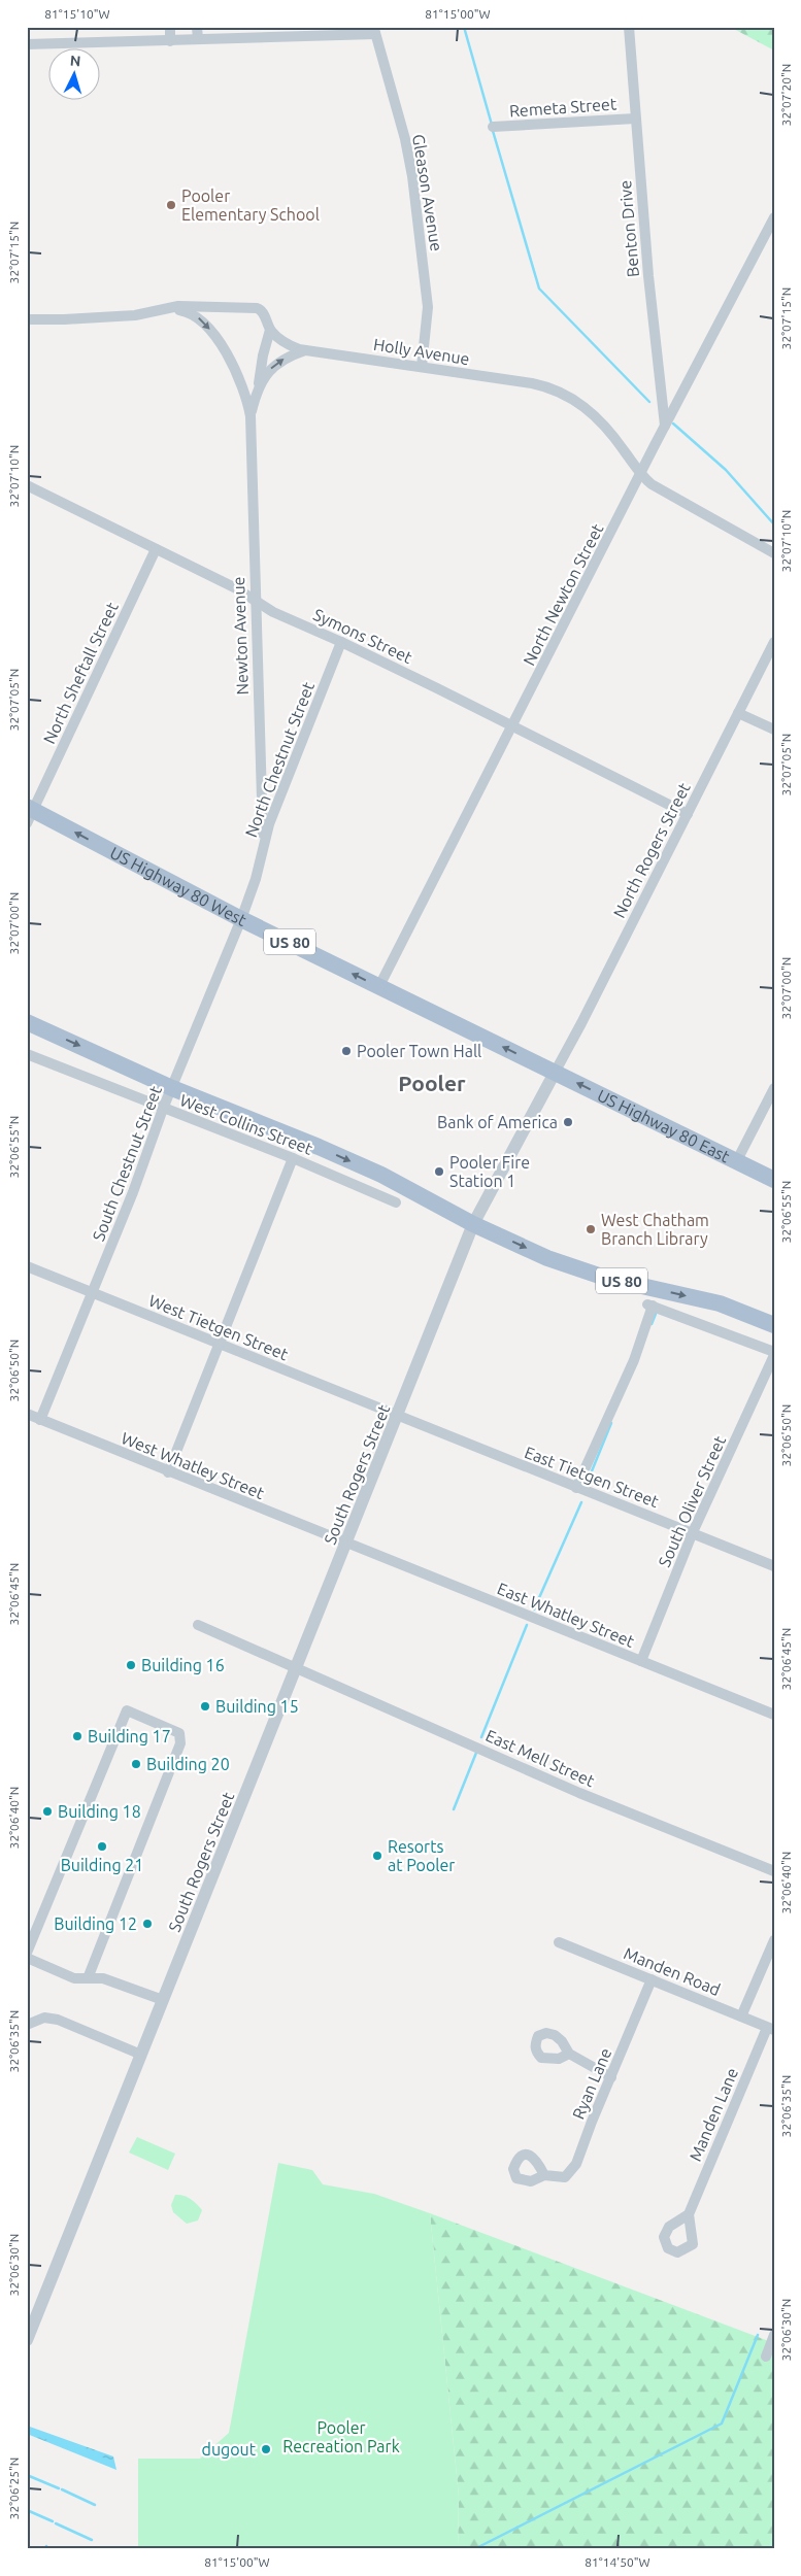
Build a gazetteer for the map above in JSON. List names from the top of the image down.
{
  "streets": {
    "main road": ["US Highway 80 West", "US 80", "US Highway 80 East"],
    "street": [
      "Remeta Street",
      "Gleason Avenue",
      "Benton Drive",
      "Holly Avenue",
      "North Newton Street",
      "Newton Avenue",
      "Symons Street",
      "North Sheftall Street",
      "North Chestnut Street",
      "North Rogers Street",
      "West Collins Street",
      "South Chestnut Street",
      "West Tietgen Street",
      "West Whatley Street",
      "South Rogers Street",
      "East Tietgen Street",
      "South Oliver Street",
      "East Whatley Street",
      "East Mell Street",
      "Manden Road",
      "Ryan Lane",
      "Manden Lane"
    ]
  },
  "crossings": [
    ["Remeta Street", "Benton Drive"],
    ["Gleason Avenue", "Holly Avenue"],
    ["Benton Drive", "North Newton Street"],
    ["Holly Avenue", "North Newton Street"],
    ["Holly Avenue", "Newton Avenue"],
    ["North Newton Street", "Symons Street"],
    ["North Newton Street", "US Highway 80 West"],
    ["Newton Avenue", "Symons Street"],
    ["Newton Avenue", "North Chestnut Street"],
    ["Symons Street", "North Sheftall Street"],
    ["Symons Street", "North Chestnut Street"],
    ["Symons Street", "North Rogers Street"],
    ["North Sheftall Street", "US Highway 80 West"],
    ["North Chestnut Street", "US Highway 80 West"],
    ["North Chestnut Street", "South Chestnut Street"],
    ["North Rogers Street", "US Highway 80 West"],
    ["North Rogers Street", "US Highway 80 East"],
    ["North Rogers Street", "South Rogers Street"],
    ["US Highway 80 West", "US Highway 80 East"],
    ["US Highway 80 West", "South Chestnut Street"],
    ["US Highway 80 West", "South Rogers Street"],
    ["US 80", "South Chestnut Street"],
    ["US 80", "South Rogers Street"],
    ["West Collins Street", "South Chestnut Street"],
    ["US Highway 80 East", "South Rogers Street"],
    ["South Chestnut Street", "West Tietgen Street"],
    ["South Chestnut Street", "West Whatley Street"],
    ["West Tietgen Street", "South Rogers Street"],
    ["West Tietgen Street", "East Tietgen Street"],
    ["West Whatley Street", "South Rogers Street"],
    ["West Whatley Street", "East Whatley Street"],
    ["South Rogers Street", "East Tietgen Street"],
    ["South Rogers Street", "East Whatley Street"],
    ["South Rogers Street", "East Mell Street"],
    ["East Tietgen Street", "South Oliver Street"],
    ["South Oliver Street", "East Whatley Street"],
    ["Manden Road", "Ryan Lane"],
    ["Manden Road", "Manden Lane"]
  ],
  "one_way": ["US Highway 80 West", "US Highway 80 East"],
  "districts": ["Pooler"],
  "parks": ["Pooler Recreation Park"],
  "places": [
    "Pooler Elementary School",
    "Pooler Town Hall",
    "Bank of America",
    "Pooler Fire Station 1",
    "West Chatham Branch Library",
    "Building 16",
    "Building 15",
    "Building 17",
    "Building 20",
    "Building 18",
    "Building 21",
    "Resorts at Pooler",
    "Building 12",
    "dugout"
  ],
  "north": "top",
  "coordinates": [
    "81°15'10\"W",
    "81°15'00\"W",
    "32°07'20\"N",
    "32°07'15\"N",
    "32°07'10\"N",
    "32°07'05\"N",
    "32°07'00\"N",
    "32°06'55\"N",
    "32°06'50\"N",
    "32°06'45\"N",
    "32°06'40\"N",
    "32°06'35\"N",
    "32°06'30\"N",
    "32°06'25\"N",
    "81°14'50\"W"
  ]
}
